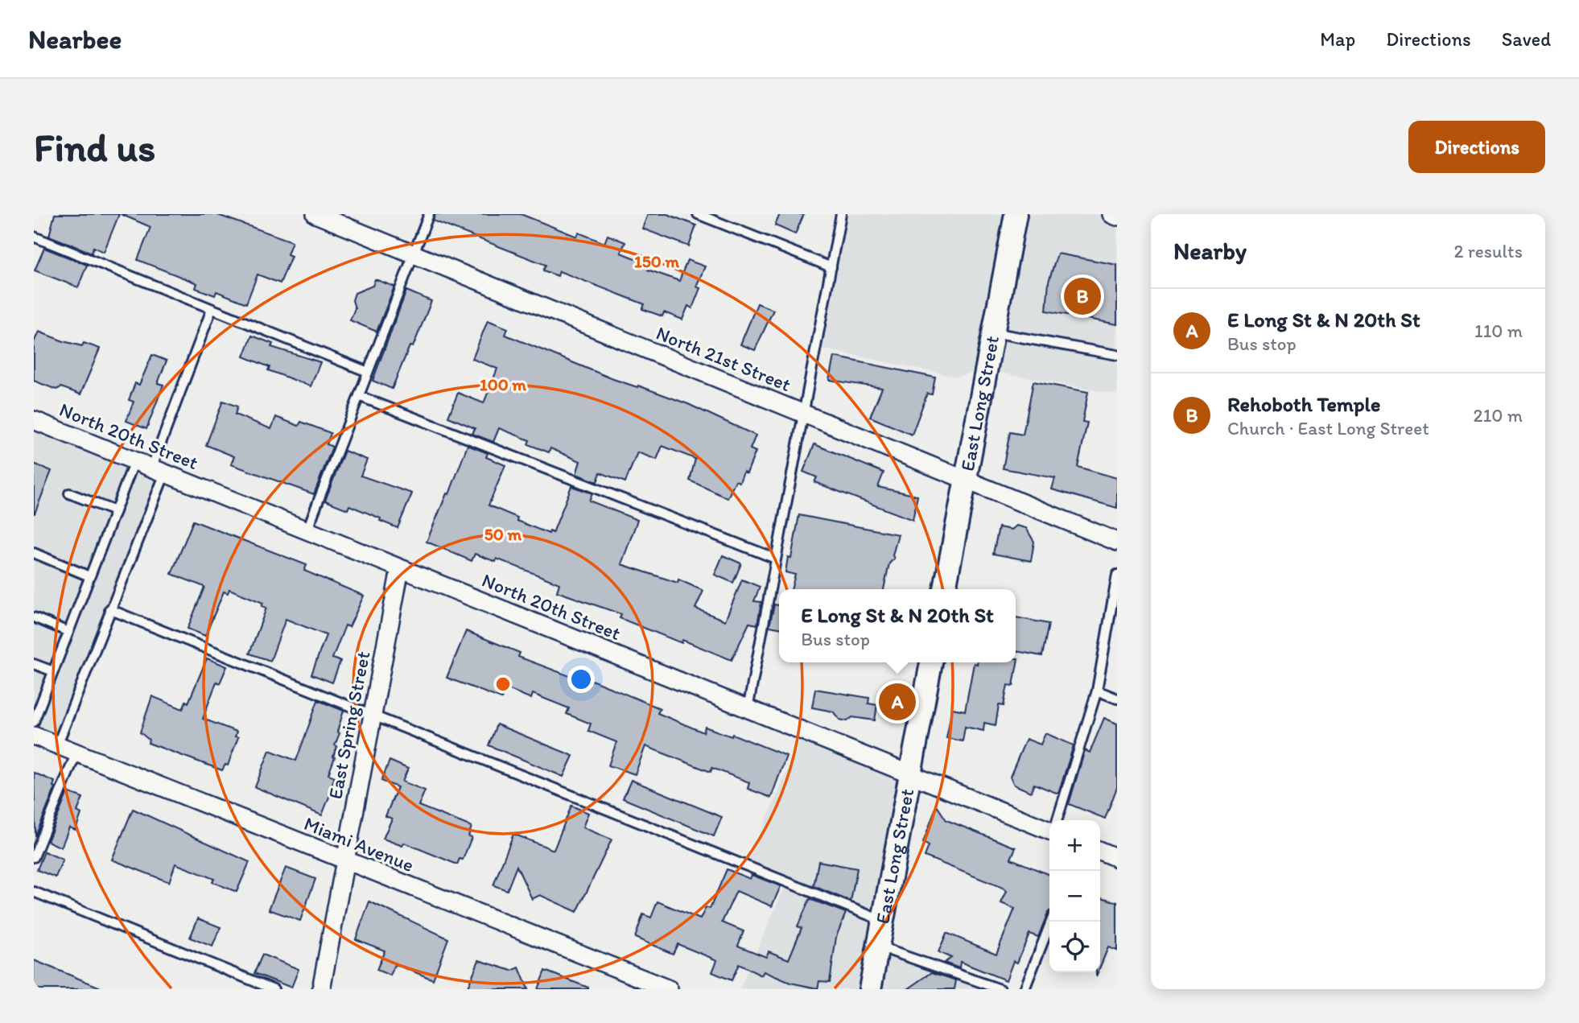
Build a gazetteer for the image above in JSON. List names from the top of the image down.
{
  "streets": {
    "street": [
      "North 21st Street",
      "East Long Street",
      "North 20th Street",
      "East Spring Street",
      "Miami Avenue"
    ]
  },
  "crossings": [
    ["North 21st Street", "East Long Street"],
    ["East Long Street", "North 20th Street"],
    ["North 20th Street", "East Spring Street"],
    ["East Spring Street", "Miami Avenue"]
  ],
  "page": {
    "header": "Nearbee",
    "nav": ["Map", "Directions", "Saved"],
    "buttons": "Directions",
    "title": "Find us",
    "heading": ["Nearby", "2 results"],
    "pins": ["B", "A"],
    "list": [
      {
        "mark": "A",
        "name": "E Long St & N 20th St",
        "note": "Bus stop",
        "value": "110 m"
      },
      {
        "mark": "B",
        "name": "Rehoboth Temple",
        "note": "Church · East Long Street",
        "value": "210 m"
      }
    ],
    "popup": ["E Long St & N 20th St", "Bus stop"],
    "map_buttons": ["+", "−"]
  },
  "rings": ["150 m", "100 m", "50 m"]
}
